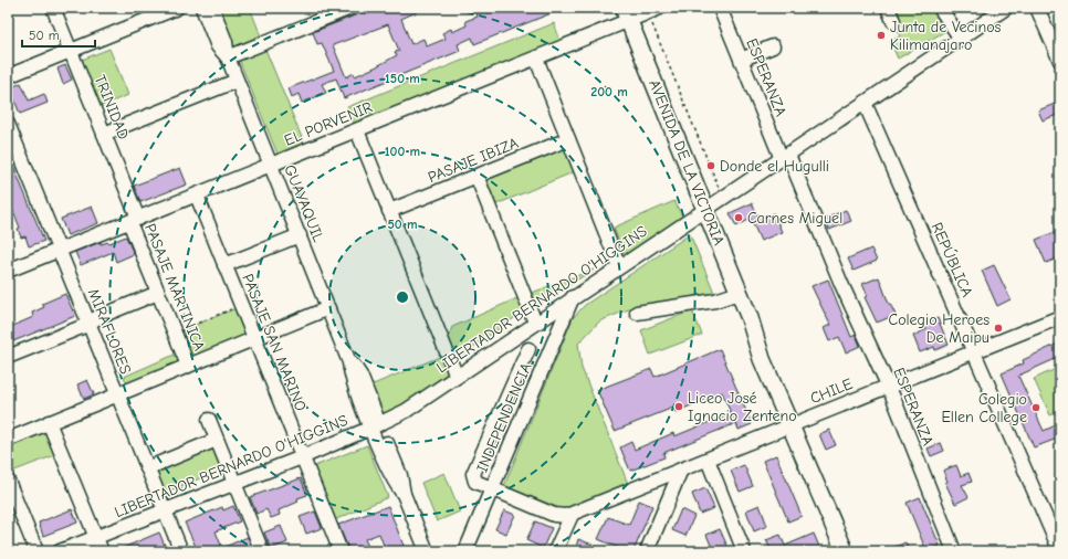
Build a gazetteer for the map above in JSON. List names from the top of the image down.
{
  "streets": {
    "main road": ["AVENIDA DE LA VICTORIA"],
    "street": [
      "ESPERANZA",
      "TRINIDAD",
      "EL PORVENIR",
      "PASAJE IBIZA",
      "GUAYAQUIL",
      "REPÚBLICA",
      "PASAJE MARTINICA",
      "LIBERTADOR BERNARDO O'HIGGINS",
      "MIRAFLORES",
      "PASAJE SAN MARINO",
      "CHILE",
      "INDEPENDENCIA"
    ]
  },
  "crossings": [
    ["ESPERANZA", "LIBERTADOR BERNARDO O'HIGGINS"],
    ["ESPERANZA", "CHILE"],
    ["TRINIDAD", "EL PORVENIR"],
    ["TRINIDAD", "PASAJE MARTINICA"],
    ["EL PORVENIR", "AVENIDA DE LA VICTORIA"],
    ["EL PORVENIR", "GUAYAQUIL"],
    ["EL PORVENIR", "PASAJE MARTINICA"],
    ["EL PORVENIR", "MIRAFLORES"],
    ["EL PORVENIR", "PASAJE SAN MARINO"],
    ["AVENIDA DE LA VICTORIA", "LIBERTADOR BERNARDO O'HIGGINS"],
    ["AVENIDA DE LA VICTORIA", "CHILE"],
    ["GUAYAQUIL", "LIBERTADOR BERNARDO O'HIGGINS"],
    ["REPÚBLICA", "LIBERTADOR BERNARDO O'HIGGINS"],
    ["REPÚBLICA", "CHILE"],
    ["LIBERTADOR BERNARDO O'HIGGINS", "MIRAFLORES"],
    ["LIBERTADOR BERNARDO O'HIGGINS", "PASAJE SAN MARINO"],
    ["LIBERTADOR BERNARDO O'HIGGINS", "INDEPENDENCIA"],
    ["CHILE", "INDEPENDENCIA"]
  ],
  "places": [
    "Junta de Vecinos Kilimanajaro",
    "Donde el Hugulli",
    "Carnes Miguel",
    "Colegio Heroes De Maipu",
    "Liceo José Ignacio Zenteno",
    "Colegio Ellen College"
  ],
  "scale_bar": "50 m",
  "rings": [
    "150 m",
    "200 m",
    "100 m",
    "50 m"
  ]
}
